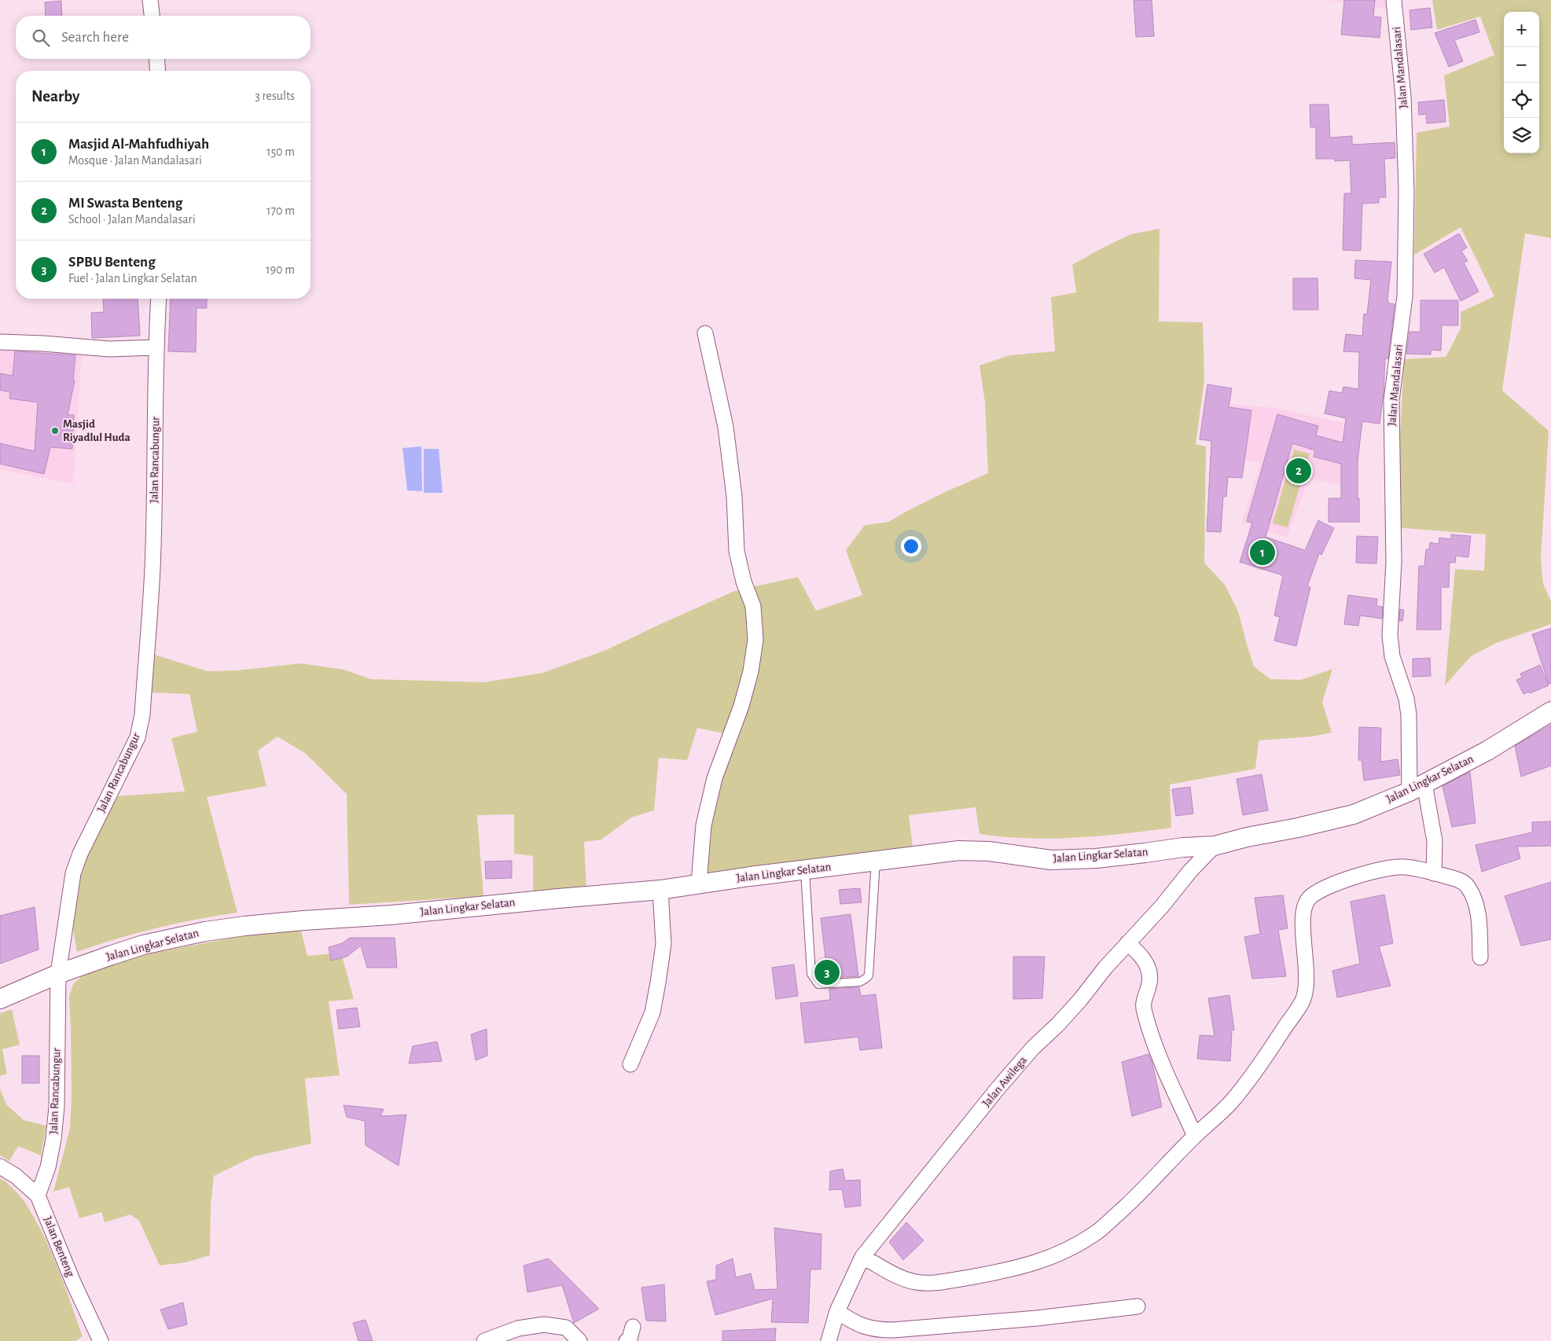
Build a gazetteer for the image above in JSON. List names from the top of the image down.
{
  "streets": {
    "street": [
      "Jalan Mandalasari",
      "Jalan Rancabungur",
      "Jalan Lingkar Selatan",
      "Jalan Awilega",
      "Jalan Benteng"
    ]
  },
  "crossings": [
    ["Jalan Mandalasari", "Jalan Lingkar Selatan"],
    ["Jalan Rancabungur", "Jalan Lingkar Selatan"],
    ["Jalan Rancabungur", "Jalan Benteng"],
    ["Jalan Lingkar Selatan", "Jalan Awilega"]
  ],
  "places": ["Masjid Riyadlul Huda"],
  "page": {
    "map_buttons": ["+", "−"],
    "search": "Search here",
    "heading": ["Nearby", "3 results"],
    "list": [
      {
        "mark": "1",
        "name": "Masjid Al-Mahfudhiyah",
        "note": "Mosque · Jalan Mandalasari",
        "value": "150 m"
      },
      {
        "mark": "2",
        "name": "MI Swasta Benteng",
        "note": "School · Jalan Mandalasari",
        "value": "170 m"
      },
      {
        "mark": "3",
        "name": "SPBU Benteng",
        "note": "Fuel · Jalan Lingkar Selatan",
        "value": "190 m"
      }
    ],
    "pins": ["2", "1", "3"]
  }
}
